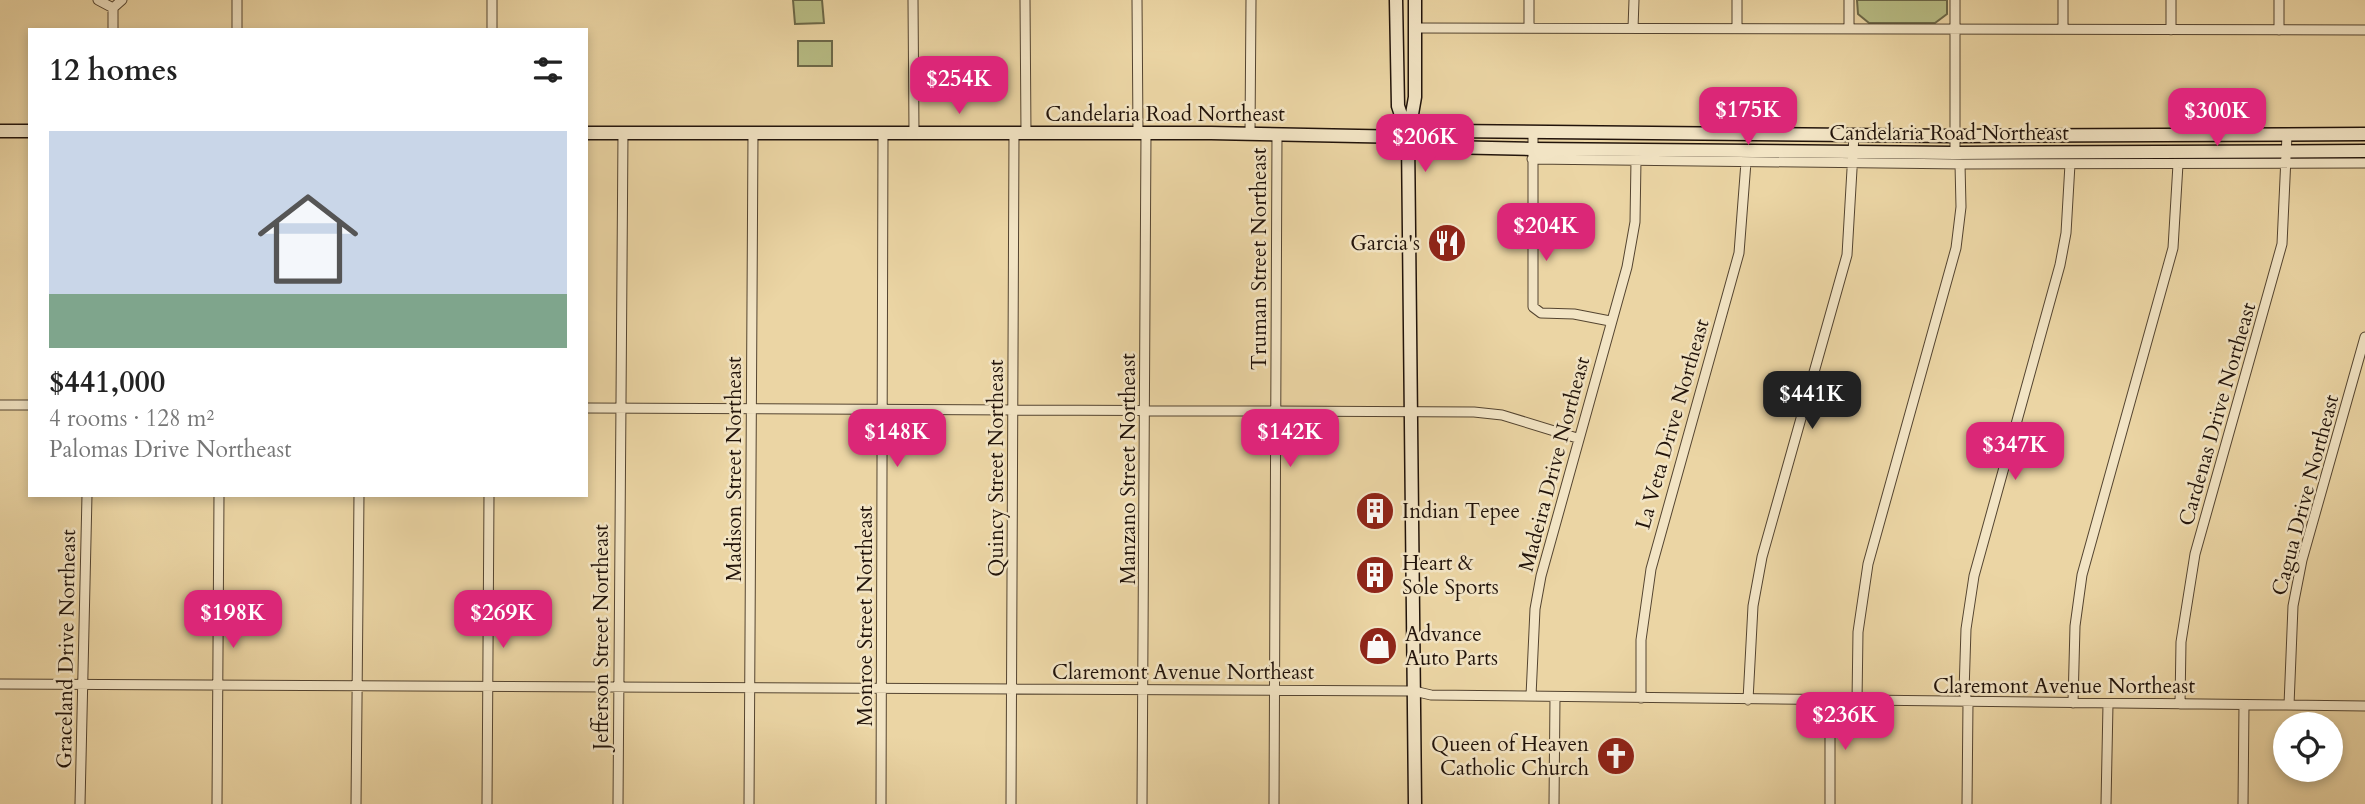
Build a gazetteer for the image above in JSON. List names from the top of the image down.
{
  "streets": {
    "main road": ["Candelaria Road Northeast"],
    "street": [
      "Truman Street Northeast",
      "Cardenas Drive Northeast",
      "La Veta Drive Northeast",
      "Madeira Drive Northeast",
      "Quincy Street Northeast",
      "Madison Street Northeast",
      "Manzano Street Northeast",
      "Cagua Drive Northeast",
      "Monroe Street Northeast",
      "Jefferson Street Northeast",
      "Graceland Drive Northeast",
      "Claremont Avenue Northeast"
    ]
  },
  "crossings": [
    ["Candelaria Road Northeast", "Truman Street Northeast"],
    ["Candelaria Road Northeast", "Cardenas Drive Northeast"],
    ["Candelaria Road Northeast", "Quincy Street Northeast"],
    ["Candelaria Road Northeast", "Madison Street Northeast"],
    ["Candelaria Road Northeast", "Manzano Street Northeast"],
    ["Candelaria Road Northeast", "Monroe Street Northeast"],
    ["Candelaria Road Northeast", "Jefferson Street Northeast"],
    ["Truman Street Northeast", "Claremont Avenue Northeast"],
    ["Cardenas Drive Northeast", "Claremont Avenue Northeast"],
    ["La Veta Drive Northeast", "Claremont Avenue Northeast"],
    ["Madeira Drive Northeast", "Claremont Avenue Northeast"],
    ["Quincy Street Northeast", "Claremont Avenue Northeast"],
    ["Madison Street Northeast", "Claremont Avenue Northeast"],
    ["Manzano Street Northeast", "Claremont Avenue Northeast"],
    ["Cagua Drive Northeast", "Claremont Avenue Northeast"],
    ["Monroe Street Northeast", "Claremont Avenue Northeast"],
    ["Jefferson Street Northeast", "Claremont Avenue Northeast"],
    ["Graceland Drive Northeast", "Claremont Avenue Northeast"]
  ],
  "places": {
    "restaurant": ["Garcia's"],
    "building": ["Indian Tepee", "Heart & Sole Sports"],
    "shop": ["Advance Auto Parts"],
    "church": ["Queen of Heaven Catholic Church"]
  },
  "page": {
    "heading": "12 homes",
    "price": [
      "$254K",
      "$175K",
      "$300K",
      "$206K",
      "$204K",
      "$441K",
      "$148K",
      "$142K",
      "$347K",
      "$198K",
      "$269K",
      "$236K"
    ],
    "list": [
      {
        "name": "$441,000",
        "note": "4 rooms · 128 m² · Palomas Drive Northeast"
      }
    ]
  }
}
